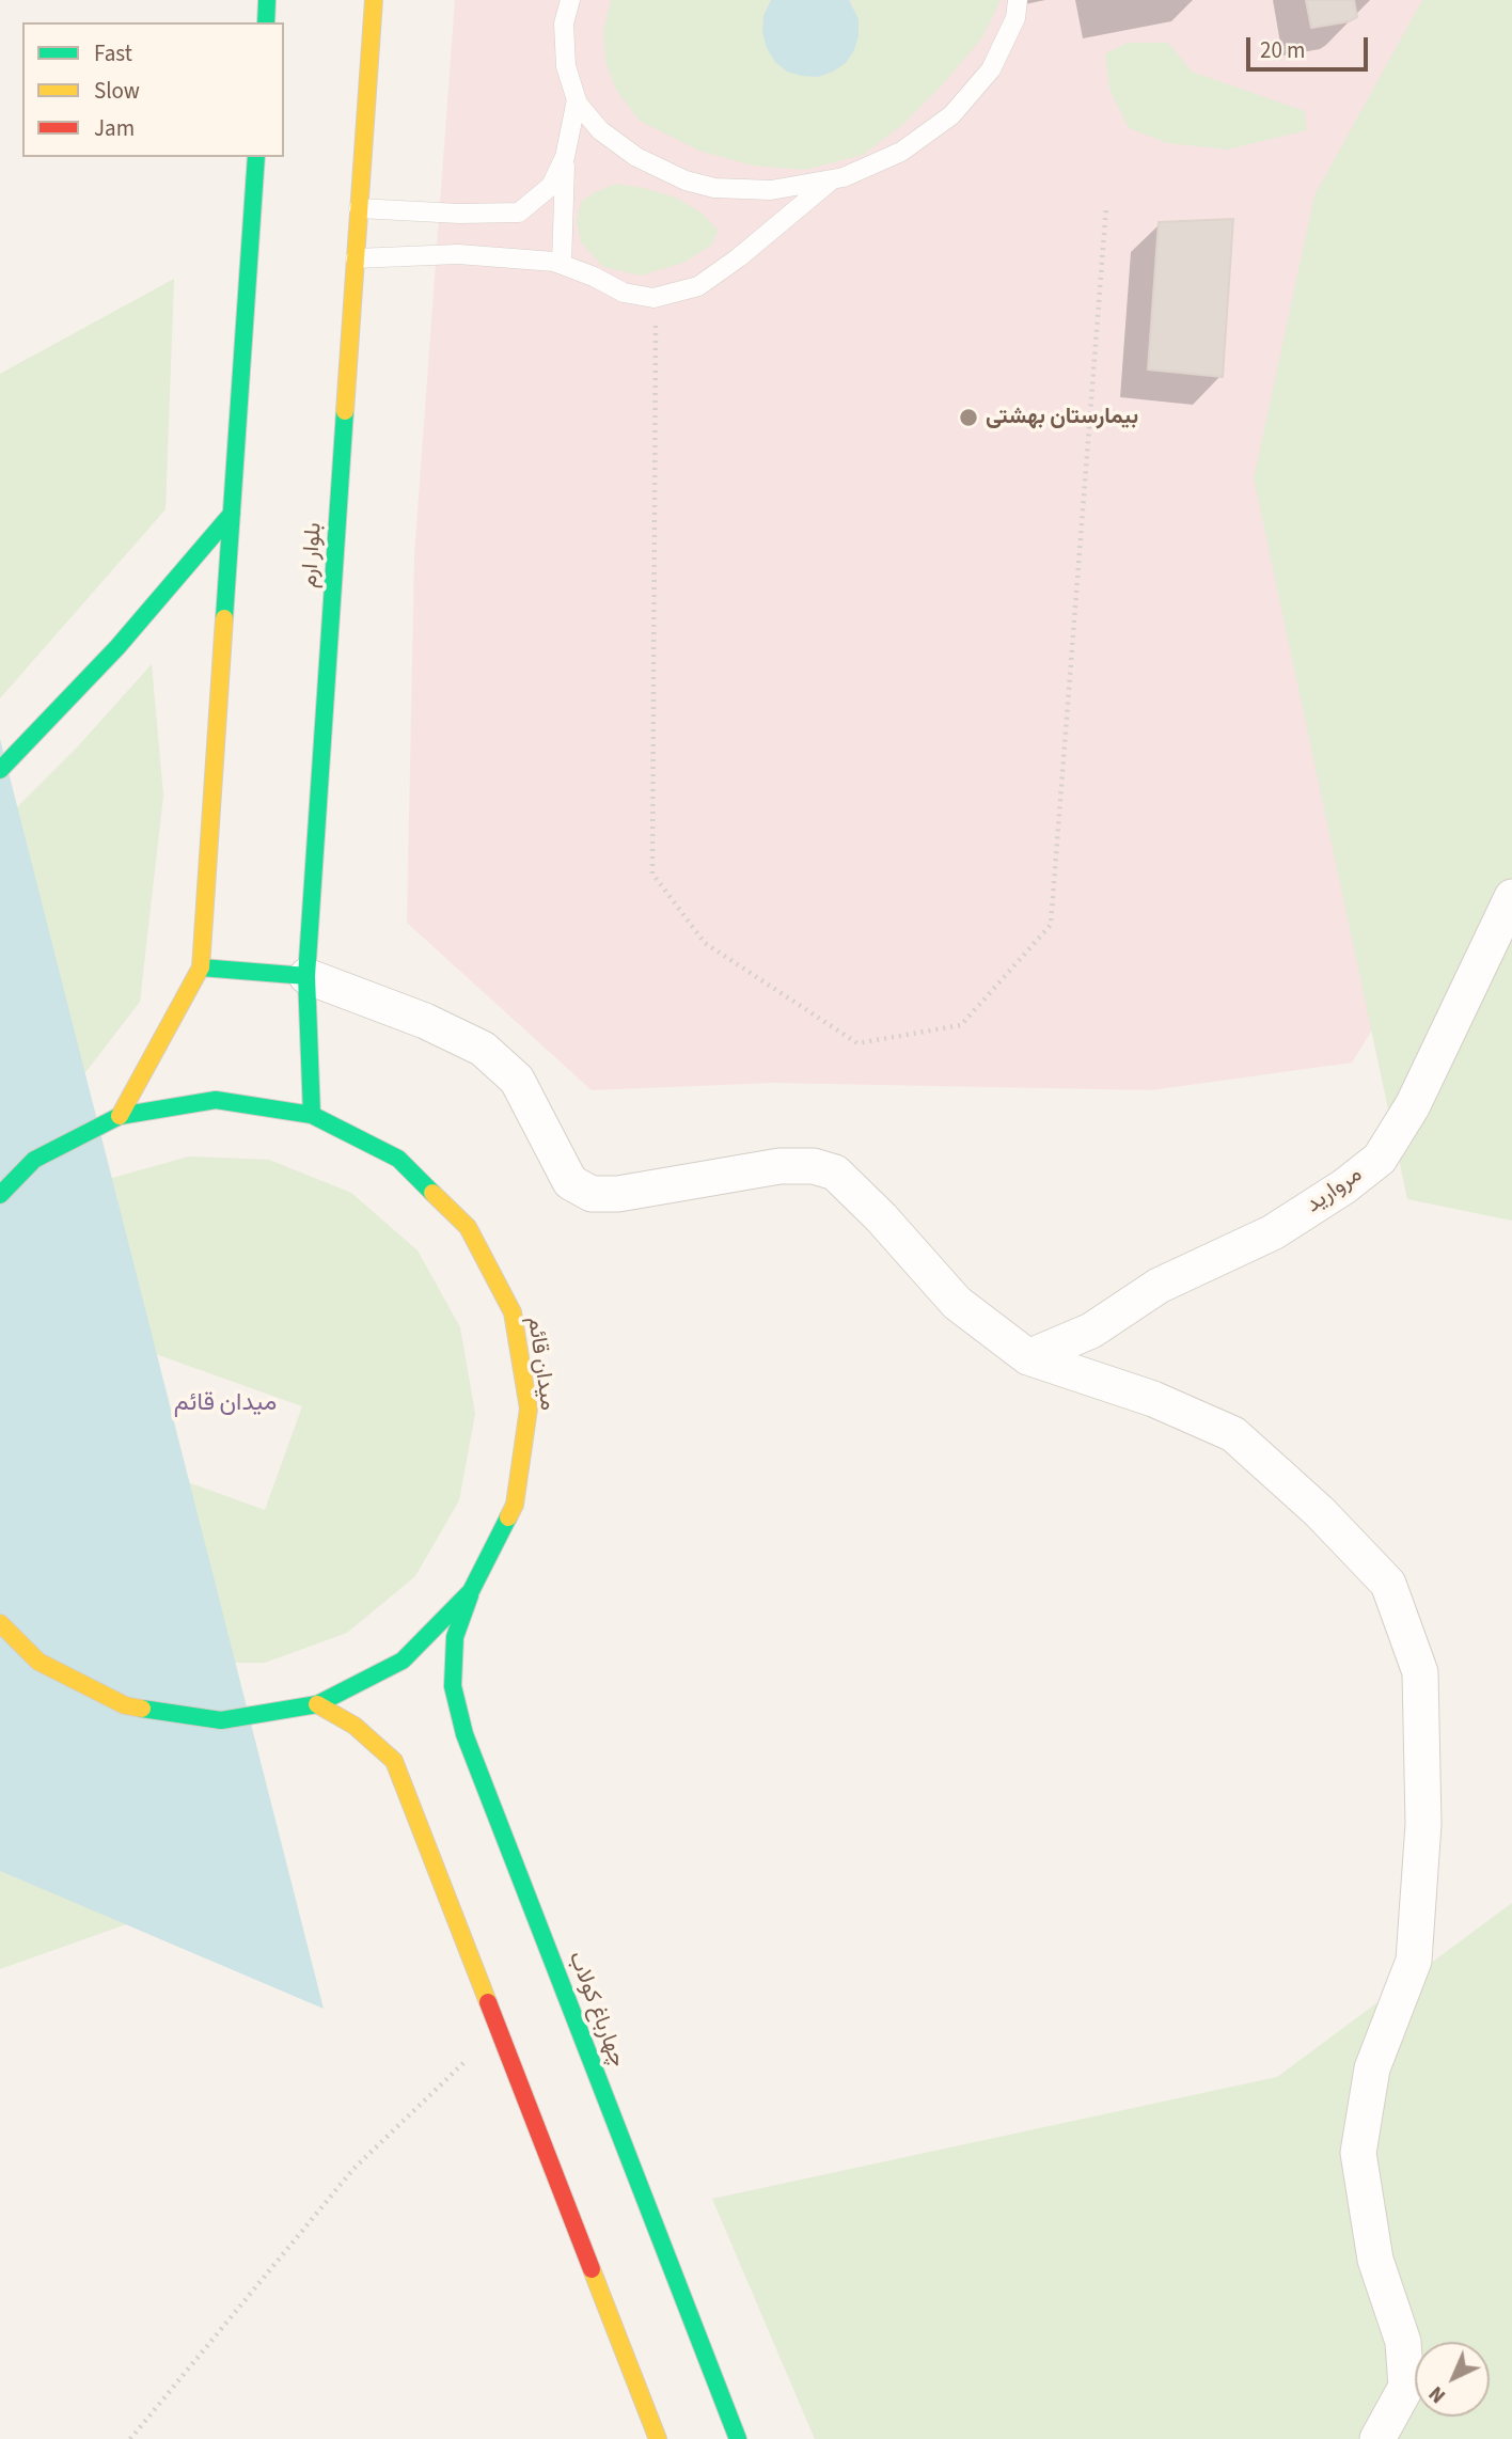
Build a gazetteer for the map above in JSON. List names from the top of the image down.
{
  "streets": {
    "main road": ["بلوار ارم", "میدان قائم", "چهارباغ کولاب"],
    "street": ["مروارید"]
  },
  "crossings": [
    ["بلوار ارم", "میدان قائم"],
    ["میدان قائم", "چهارباغ کولاب"]
  ],
  "districts": ["میدان قائم"],
  "places": ["بیمارستان بهشتی"],
  "legend": ["Fast", "Slow", "Jam"],
  "scale_bar": "20 m",
  "north": "bottom left"
}
